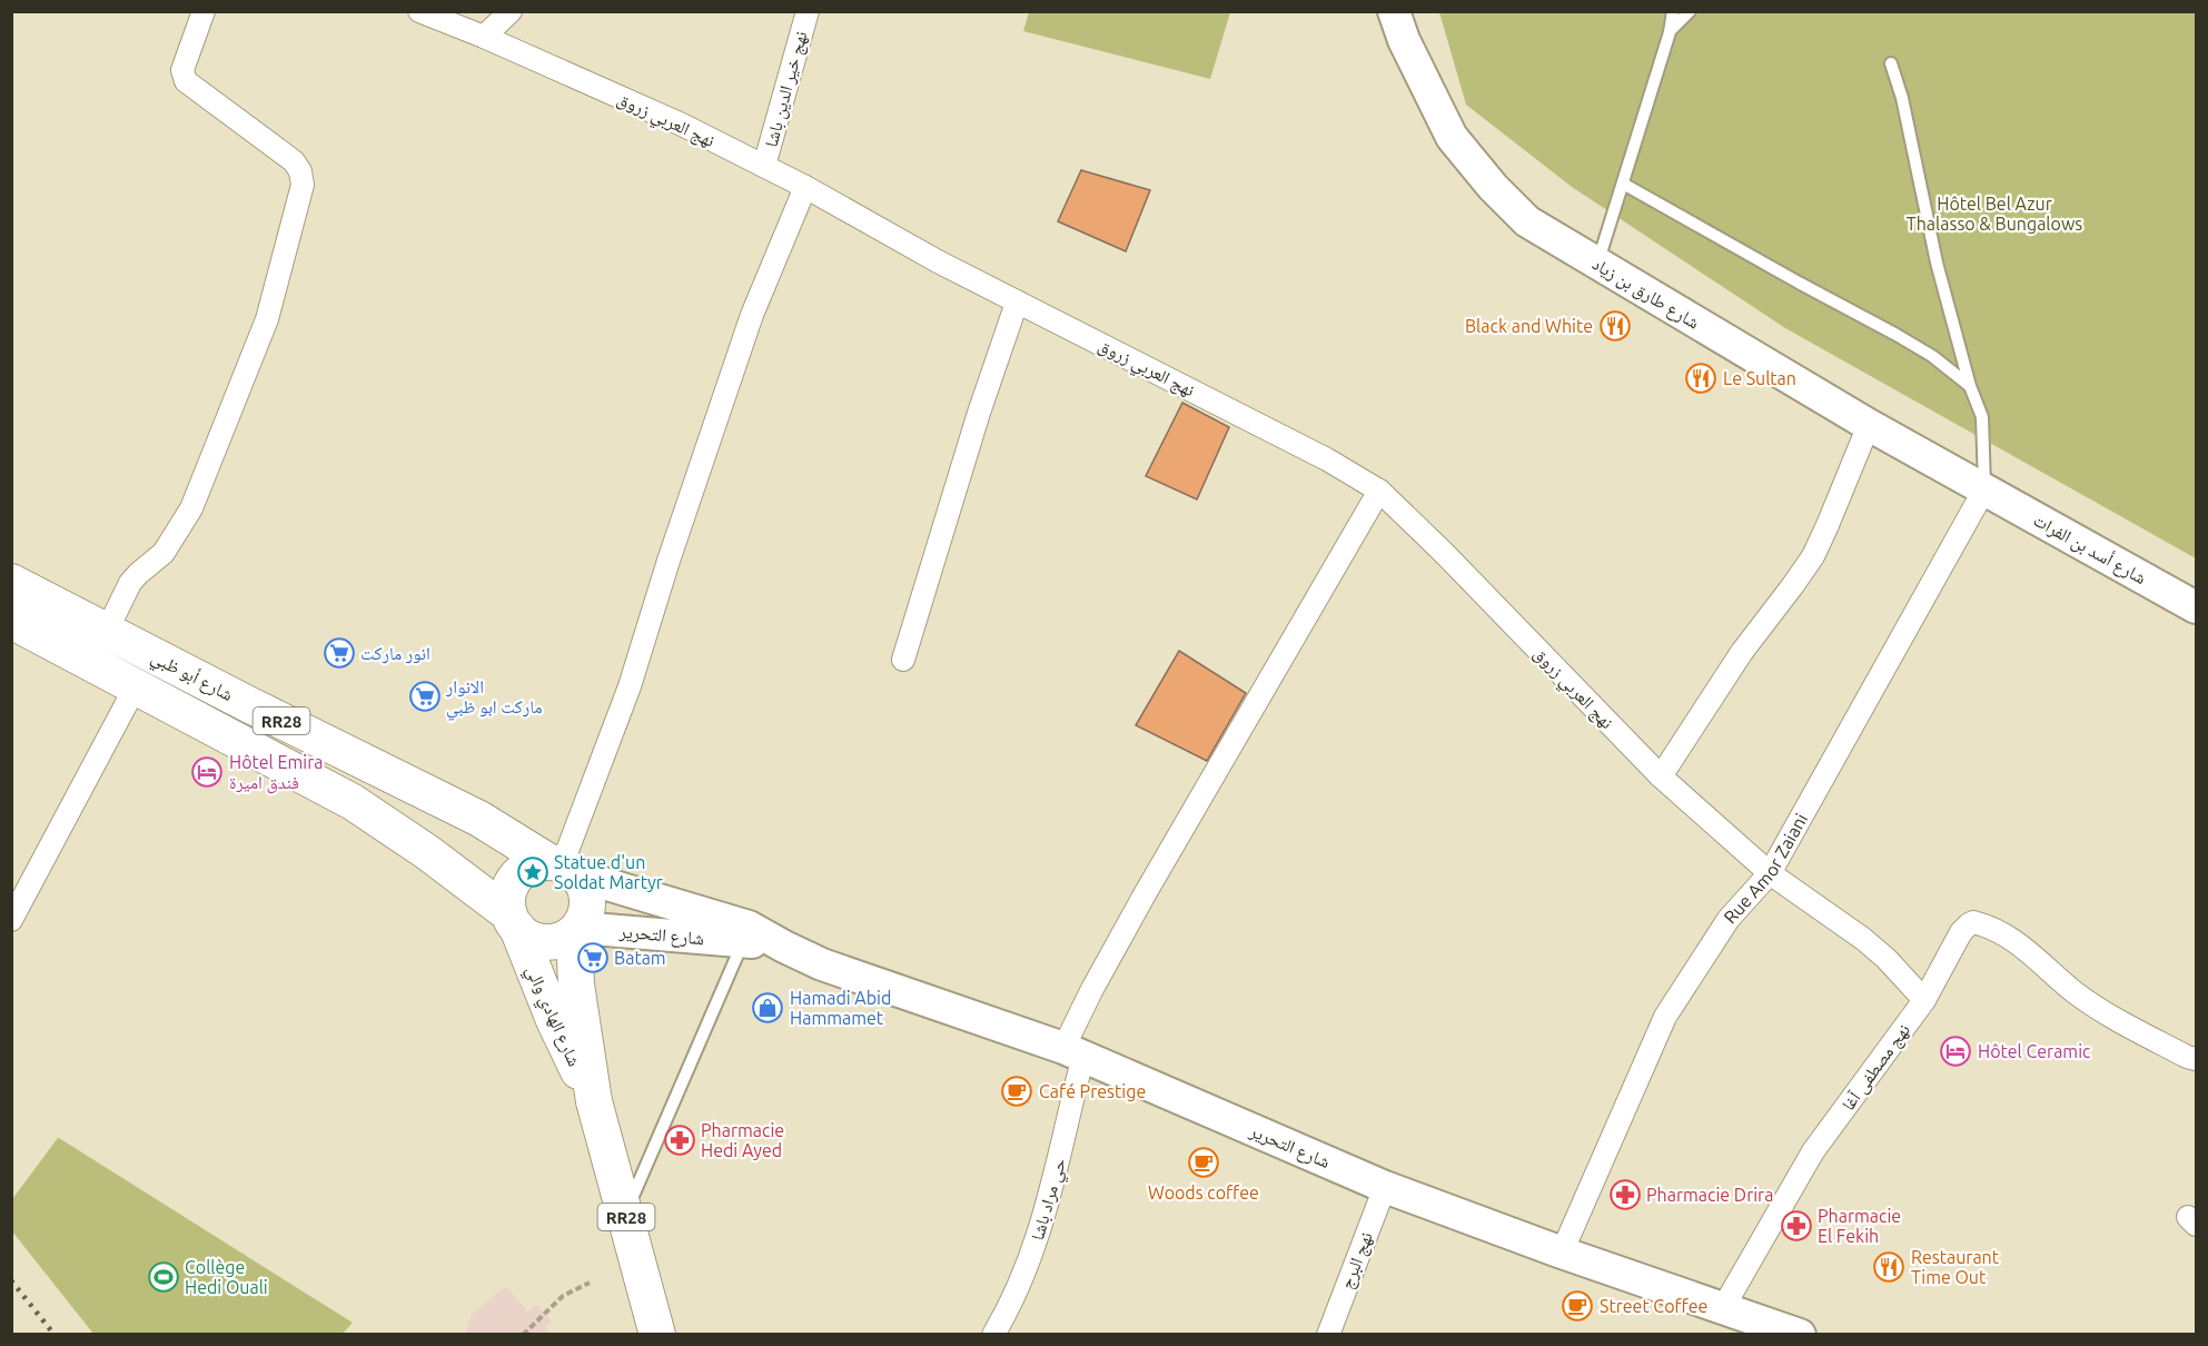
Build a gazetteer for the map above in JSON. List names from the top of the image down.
{
  "streets": {
    "main road": ["شارع أبو ظبي", "RR28", "شارع الهادي والي"],
    "street": [
      "نهج خير الدين باشا",
      "نهج العربي زروق",
      "شارع طارق بن زياد",
      "شارع أسد بن الفرات",
      "Rue Amor Zaiani",
      "شارع التحرير",
      "نهج مصطفى آغا",
      "حي مراد باشا",
      "نهج البرج"
    ]
  },
  "crossings": [
    ["نهج خير الدين باشا", "نهج العربي زروق"],
    ["نهج العربي زروق", "Rue Amor Zaiani"],
    ["نهج العربي زروق", "حي مراد باشا"],
    ["شارع طارق بن زياد", "شارع أسد بن الفرات"],
    ["شارع طارق بن زياد", "Rue Amor Zaiani"],
    ["شارع أسد بن الفرات", "Rue Amor Zaiani"],
    ["شارع أبو ظبي", "RR28"],
    ["شارع أبو ظبي", "شارع التحرير"],
    ["شارع أبو ظبي", "شارع الهادي والي"],
    ["RR28", "شارع التحرير"],
    ["RR28", "شارع الهادي والي"],
    ["Rue Amor Zaiani", "شارع التحرير"],
    ["شارع التحرير", "شارع الهادي والي"],
    ["شارع التحرير", "نهج مصطفى آغا"],
    ["شارع التحرير", "حي مراد باشا"],
    ["شارع التحرير", "نهج البرج"]
  ],
  "parks": ["Hôtel Bel Azur Thalasso & Bungalows"],
  "places": {
    "restaurant": ["Black and White", "Le Sultan", "Restaurant Time Out"],
    "supermarket": ["انور ماركت", "الانوار ماركت ابو ظبي", "Batam"],
    "hotel": ["Hôtel Emira فندق اميرة", "Hôtel Ceramic"],
    "place": ["Statue d'un Soldat Martyr"],
    "shop": ["Hamadi Abid Hammamet"],
    "cafe": ["Café Prestige", "Woods coffee", "Street Coffee"],
    "pharmacy": ["Pharmacie Hedi Ayed", "Pharmacie Drira", "Pharmacie El Fekih"],
    "sports": ["Collège Hedi Ouali"]
  }
}
